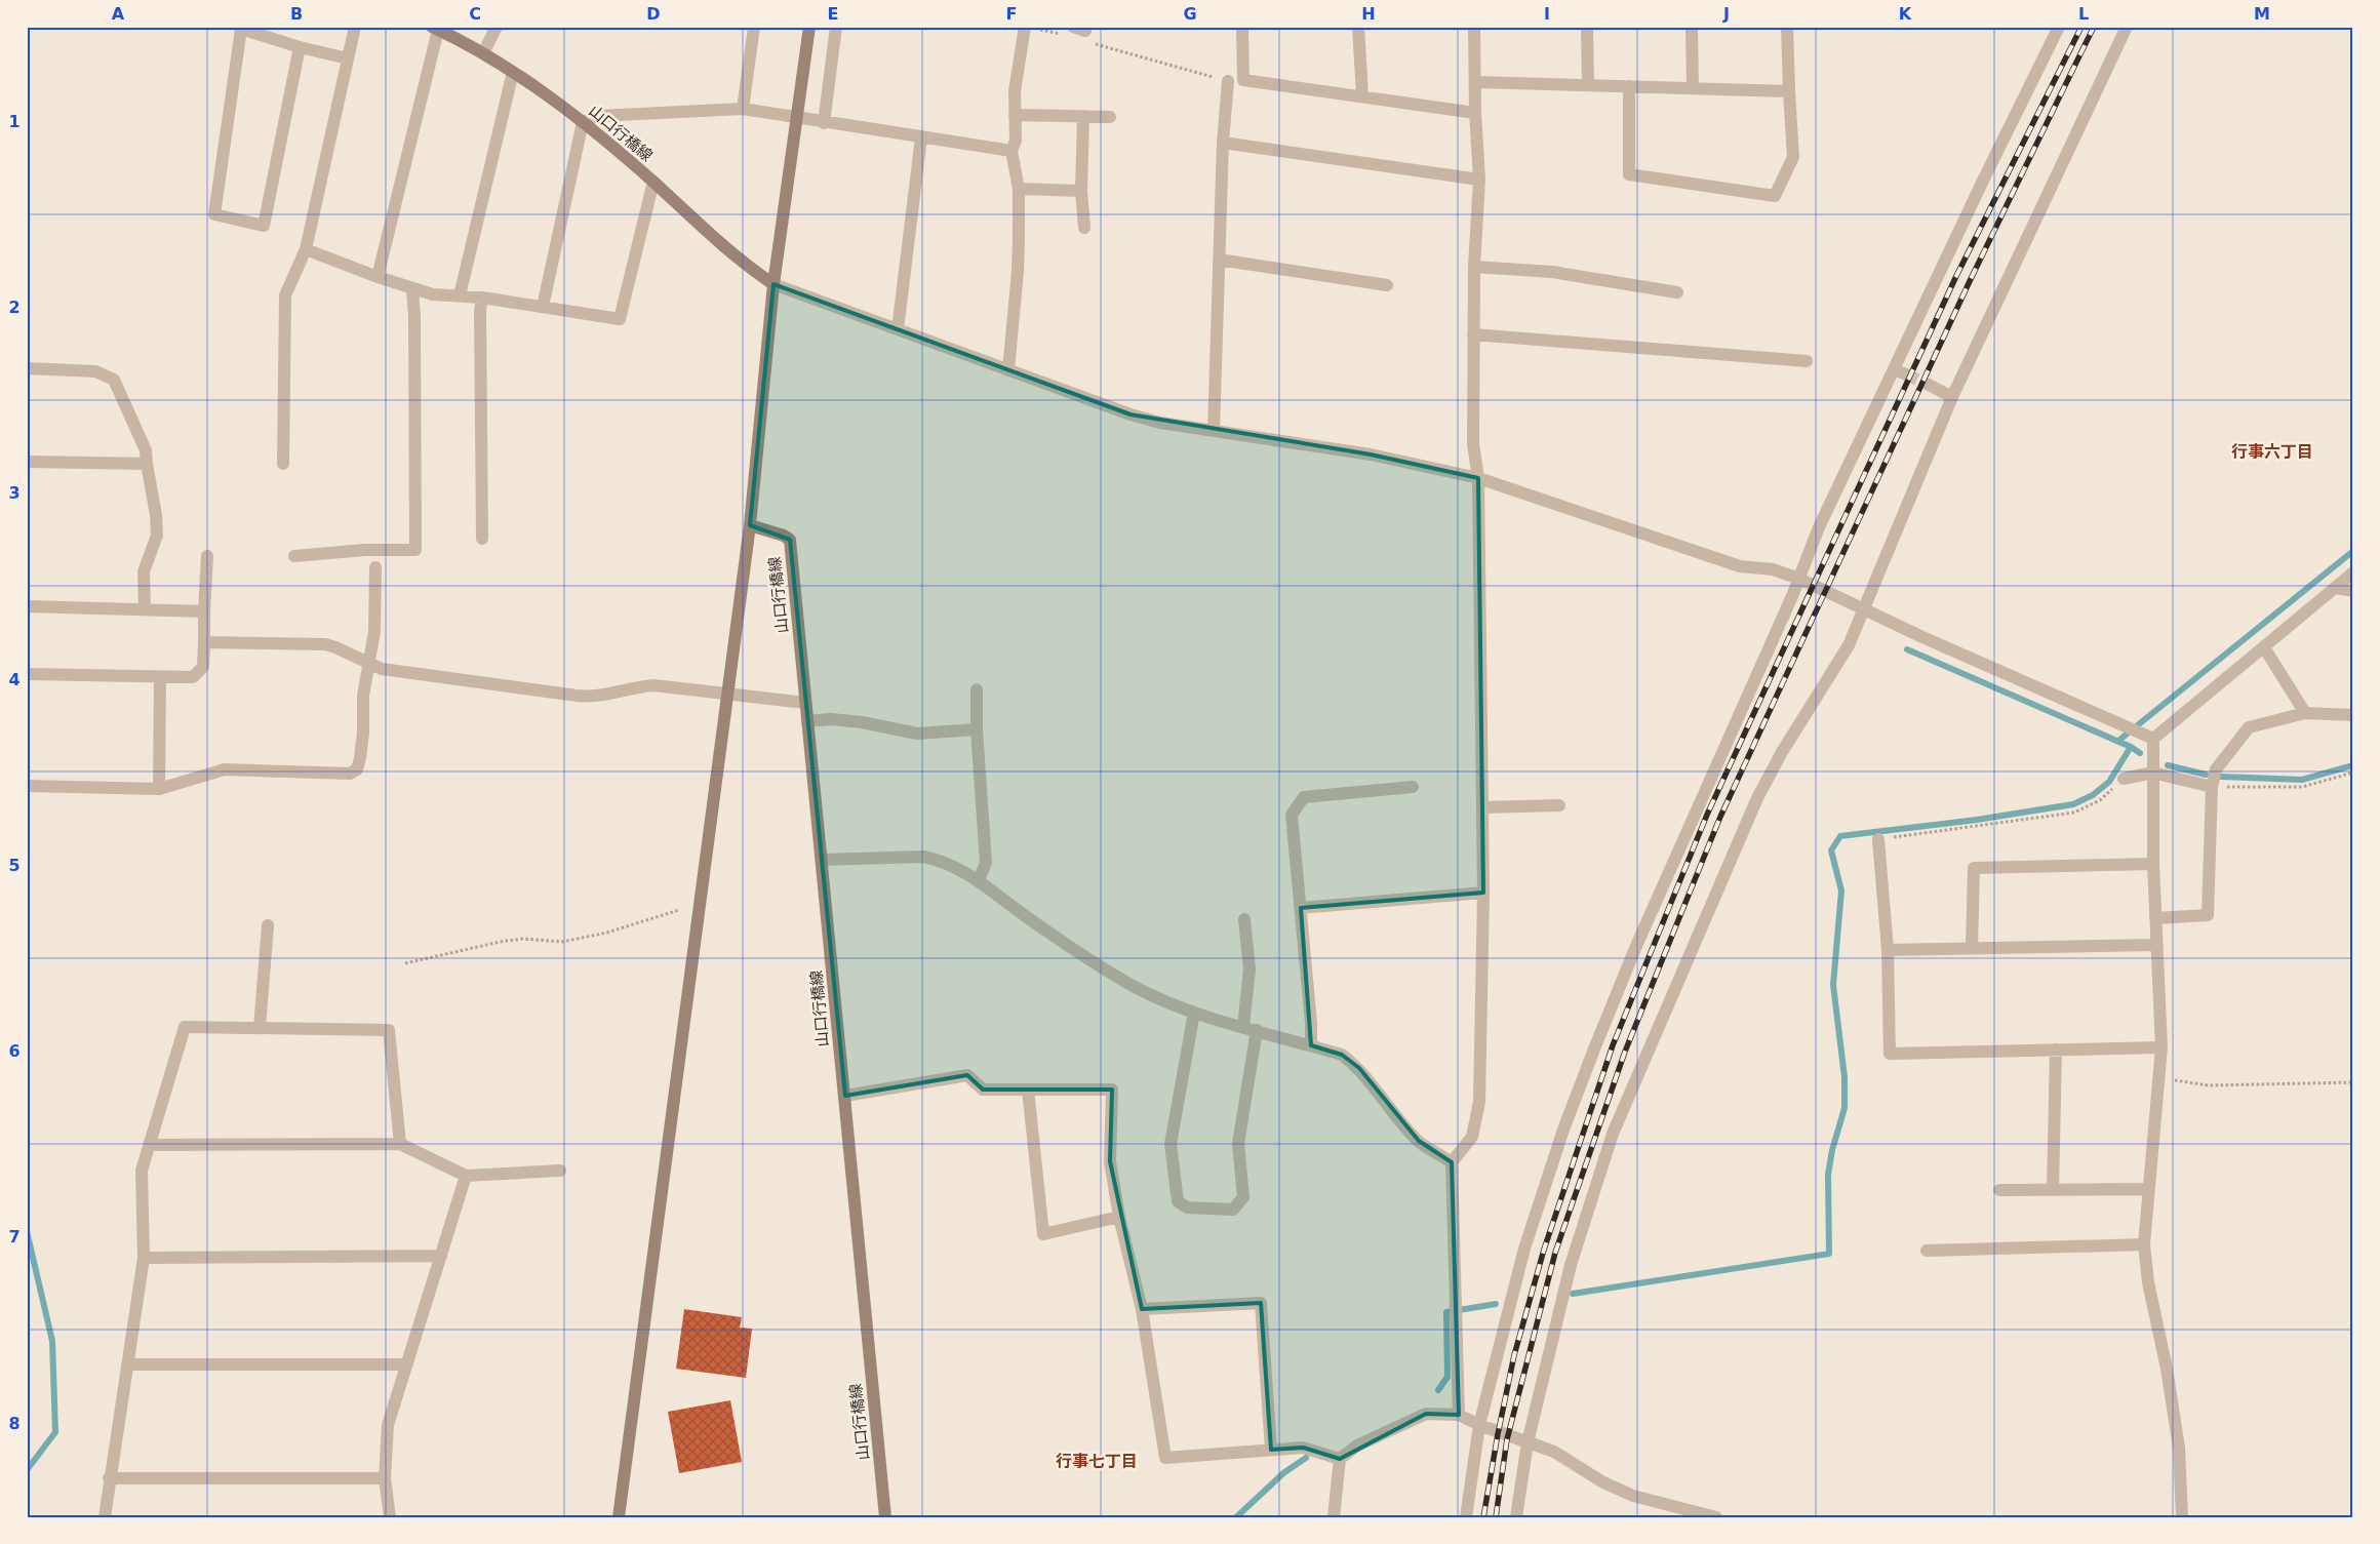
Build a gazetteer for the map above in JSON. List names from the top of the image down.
{
  "streets": {
    "main road": ["山口行橋線"]
  },
  "districts": ["行事六丁目", "行事七丁目"],
  "grid": {
    "columns": [
      "A",
      "B",
      "C",
      "D",
      "E",
      "F",
      "G",
      "H",
      "I",
      "J",
      "K",
      "L",
      "M"
    ],
    "rows": [
      "1",
      "2",
      "3",
      "4",
      "5",
      "6",
      "7",
      "8"
    ]
  }
}
